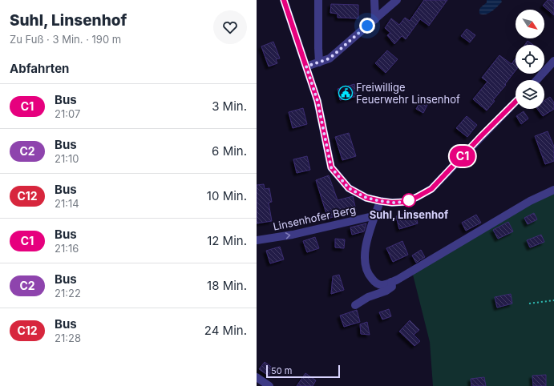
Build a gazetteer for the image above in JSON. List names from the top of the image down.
{
  "streets": {
    "street": ["Linsenhofer Berg"]
  },
  "one_way": ["Linsenhofer Berg"],
  "places": {
    "public building": ["Freiwillige Feuerwehr Linsenhof"],
    "other": ["Suhl, Linsenhof"]
  },
  "lines": ["bus line C1"],
  "scale_bar": "50 m",
  "north": "bottom right",
  "page": {
    "heading": [
      ["Suhl, Linsenhof", "Zu Fuß · 3 Min. · 190 m"],
      "Abfahrten"
    ],
    "on_map": "C1",
    "list": [
      {
        "mark": "C1",
        "name": "Bus",
        "note": "21:07",
        "value": "3 Min."
      },
      {
        "mark": "C2",
        "name": "Bus",
        "note": "21:10",
        "value": "6 Min."
      },
      {
        "mark": "C12",
        "name": "Bus",
        "note": "21:14",
        "value": "10 Min."
      },
      {
        "mark": "C1",
        "name": "Bus",
        "note": "21:16",
        "value": "12 Min."
      },
      {
        "mark": "C2",
        "name": "Bus",
        "note": "21:22",
        "value": "18 Min."
      },
      {
        "mark": "C12",
        "name": "Bus",
        "note": "21:28",
        "value": "24 Min."
      }
    ],
    "scale": "50 m"
  }
}
